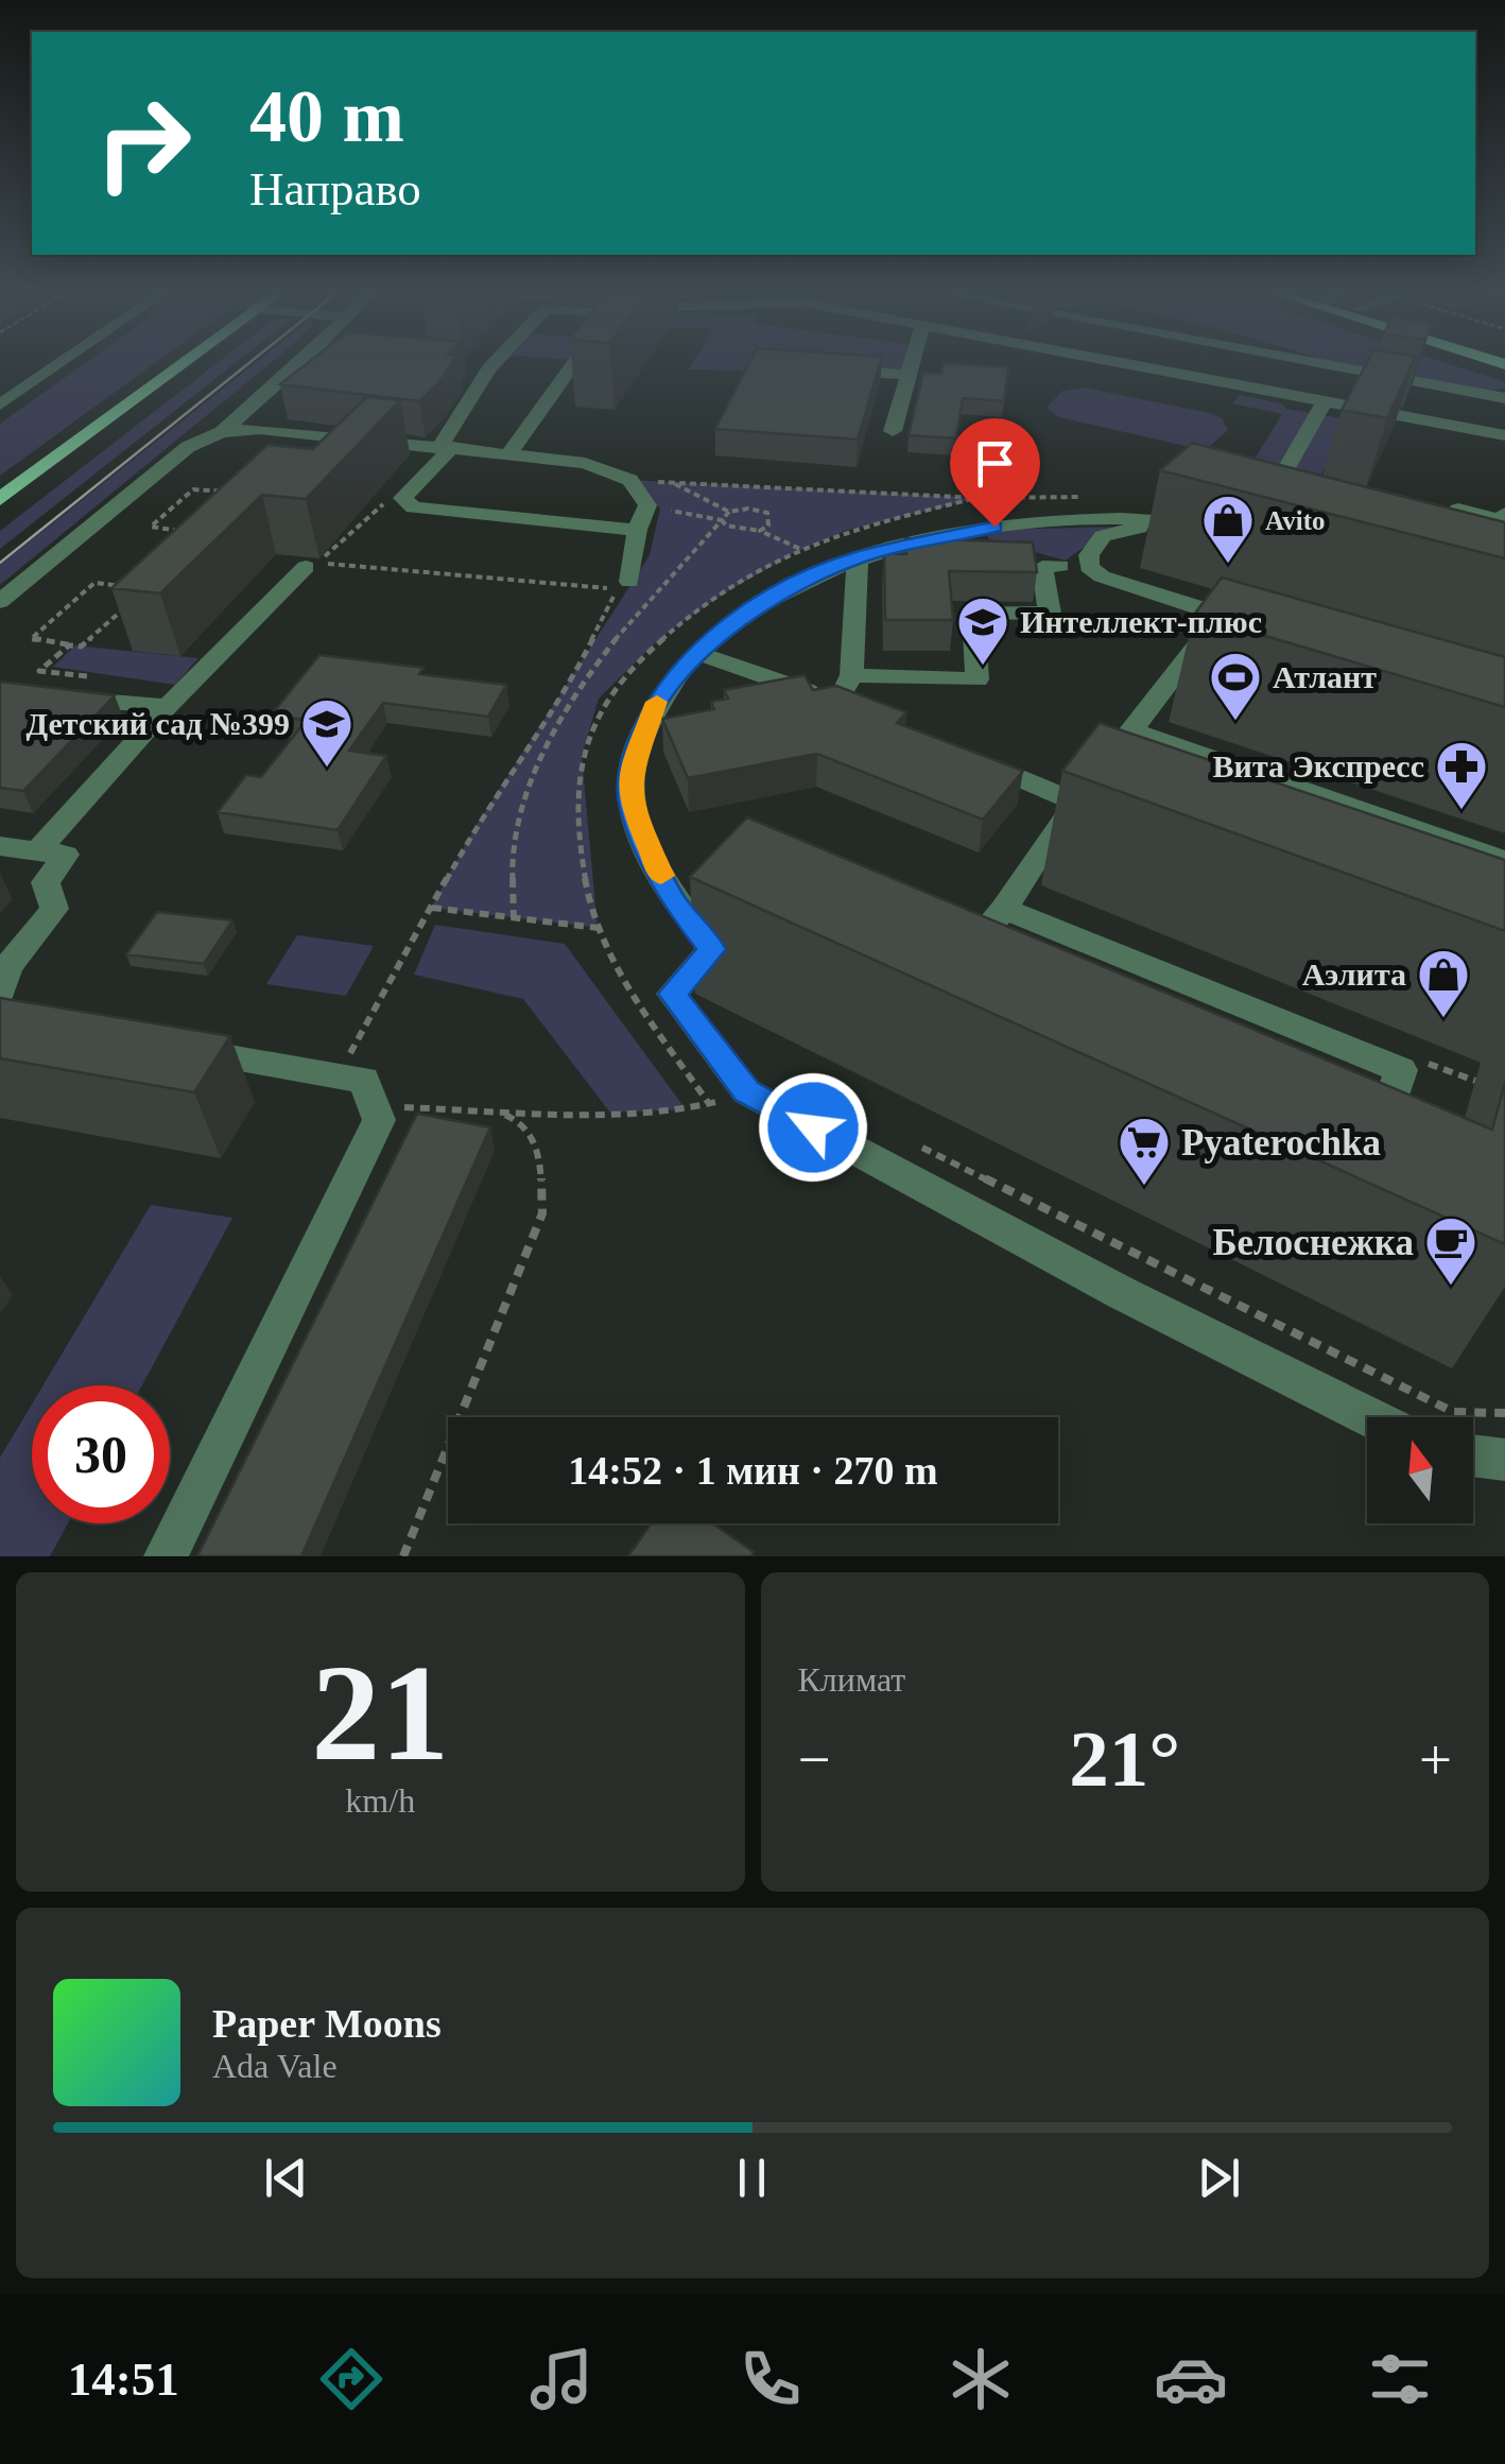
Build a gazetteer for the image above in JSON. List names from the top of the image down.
{
  "places": {
    "shop": ["Avito", "Аэлита"],
    "school or university": ["Интеллект-плюс", "Детский сад №399"],
    "sports": ["Атлант"],
    "pharmacy": ["Вита Экспресс"],
    "supermarket": ["Pyaterochka"],
    "cafe": ["Белоснежка"]
  },
  "north": "top",
  "page": {
    "turn": ["40 m", "Направо"],
    "limit": "30",
    "trip": "14:52 · 1 мин · 270 m",
    "tile": [
      ["21", "km/h"],
      "Климат"
    ],
    "heat": ["−", "21°", "+"],
    "song": ["Paper Moons", "Ada Vale"],
    "tabs": "14:51"
  }
}
